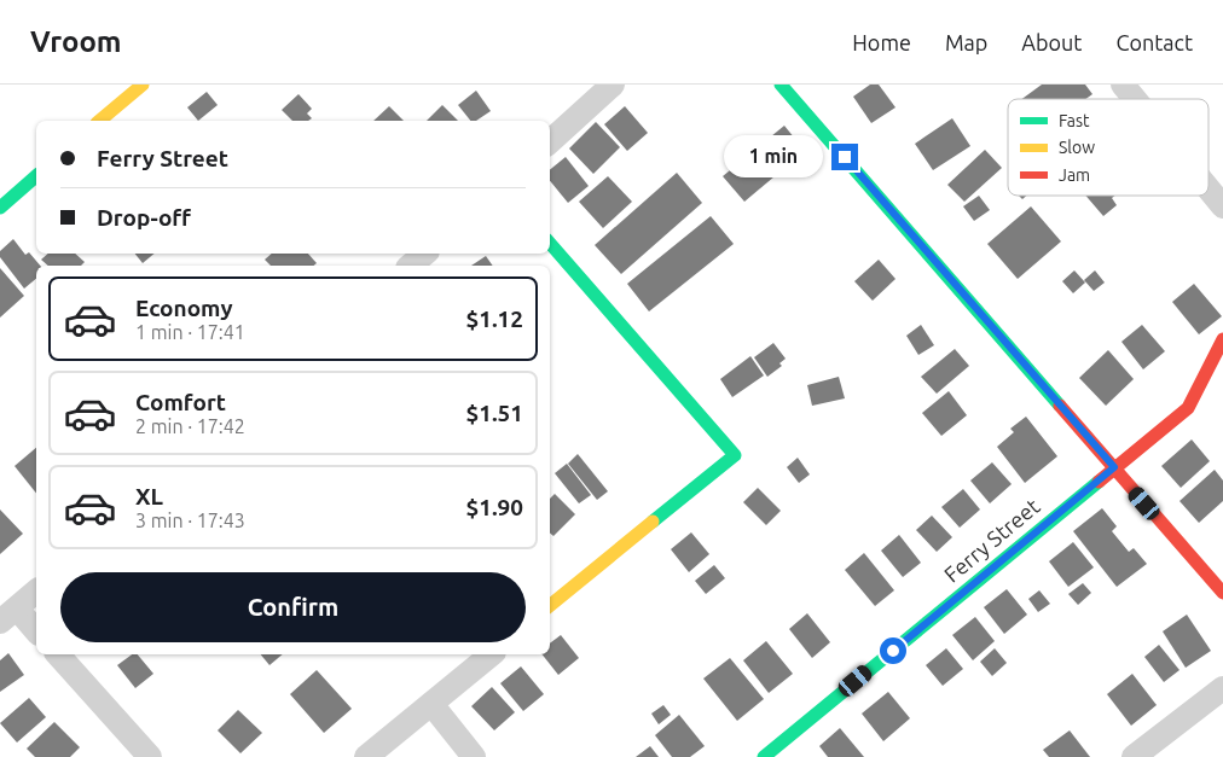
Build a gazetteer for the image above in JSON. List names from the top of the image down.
{
  "streets": {
    "street": ["Ferry Street"]
  },
  "legend": ["Fast", "Slow", "Jam"],
  "page": {
    "header": "Vroom",
    "nav": [
      "Home",
      "Map",
      "About",
      "Contact"
    ],
    "banner": ["Ferry Street", "Drop-off"],
    "bubble": "1 min",
    "list": [
      {
        "name": "Economy",
        "note": "1 min · 17:41",
        "value": "$1.12"
      },
      {
        "name": "Comfort",
        "note": "2 min · 17:42",
        "value": "$1.51"
      },
      {
        "name": "XL",
        "note": "3 min · 17:43",
        "value": "$1.90"
      }
    ],
    "buttons": "Confirm"
  }
}
